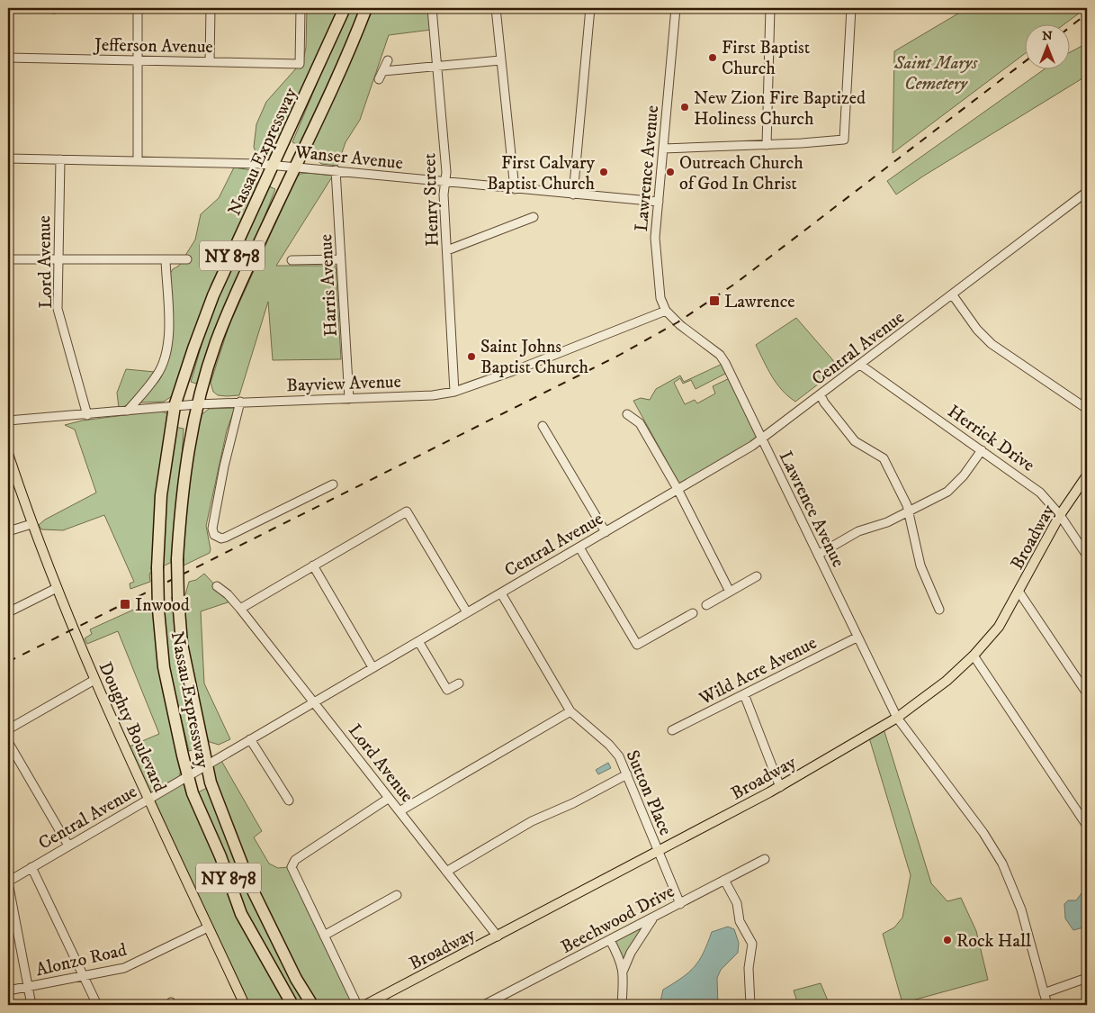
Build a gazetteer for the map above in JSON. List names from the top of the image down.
{
  "streets": {
    "highway": ["Nassau Expressway", "NY 878"],
    "main road": ["Broadway", "Doughty Boulevard"],
    "street": [
      "Jefferson Avenue",
      "Wanser Avenue",
      "Lawrence Avenue",
      "Henry Street",
      "Lord Avenue",
      "Harris Avenue",
      "Central Avenue",
      "Bayview Avenue",
      "Herrick Drive",
      "Wild Acre Avenue",
      "Sutton Place",
      "Beechwood Drive",
      "Alonzo Road"
    ]
  },
  "crossings": [
    ["Nassau Expressway", "Wanser Avenue"],
    ["Nassau Expressway", "Central Avenue"],
    ["Nassau Expressway", "Bayview Avenue"],
    ["Wanser Avenue", "Lawrence Avenue"],
    ["Wanser Avenue", "Henry Street"],
    ["Wanser Avenue", "Lord Avenue"],
    ["Wanser Avenue", "Harris Avenue"],
    ["Lawrence Avenue", "Central Avenue"],
    ["Lawrence Avenue", "Bayview Avenue"],
    ["Lawrence Avenue", "Broadway"],
    ["Lawrence Avenue", "Wild Acre Avenue"],
    ["Henry Street", "Bayview Avenue"],
    ["Lord Avenue", "Central Avenue"],
    ["Lord Avenue", "Bayview Avenue"],
    ["Lord Avenue", "Broadway"],
    ["Harris Avenue", "Bayview Avenue"],
    ["Central Avenue", "Herrick Drive"],
    ["Central Avenue", "Doughty Boulevard"],
    ["Central Avenue", "Sutton Place"],
    ["Herrick Drive", "Broadway"],
    ["Broadway", "Sutton Place"],
    ["Doughty Boulevard", "Alonzo Road"],
    ["Sutton Place", "Beechwood Drive"]
  ],
  "parks": ["Saint Marys Cemetery"],
  "places": {
    "other": [
      "First Baptist Church",
      "New Zion Fire Baptized Holiness Church",
      "First Calvary Baptist Church",
      "Outreach Church of God In Christ",
      "Saint Johns Baptist Church",
      "Rock Hall"
    ],
    "transit": ["Lawrence", "Inwood"]
  },
  "north": "top"
}
